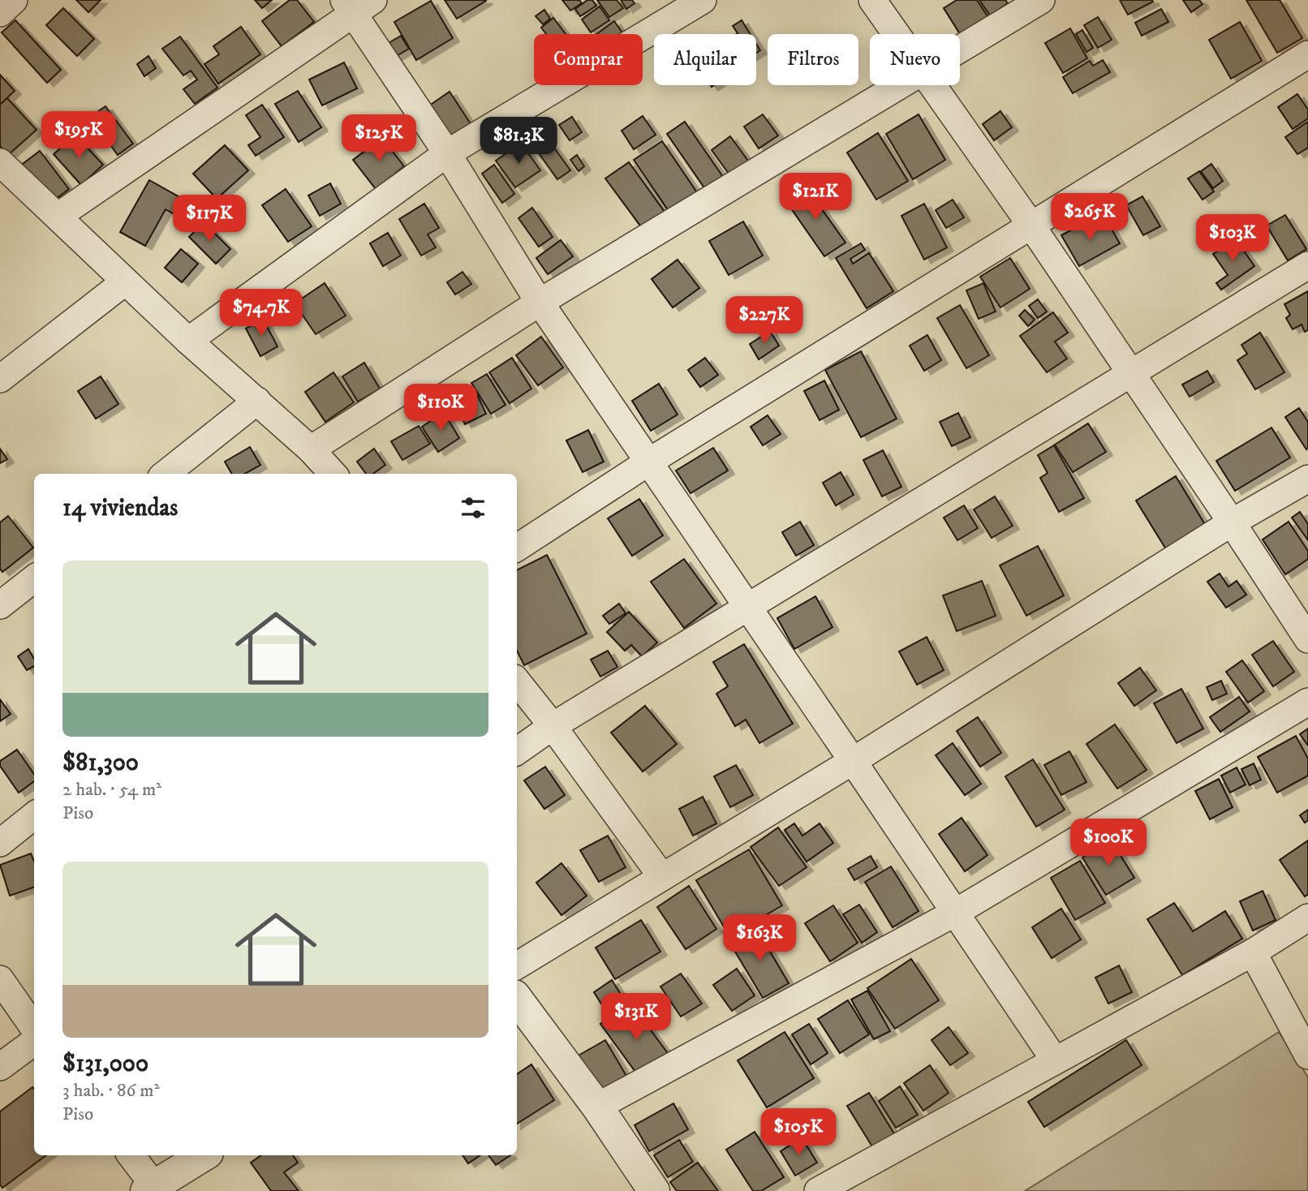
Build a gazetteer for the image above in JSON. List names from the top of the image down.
{
  "page": {
    "chip": [
      "Comprar",
      "Alquilar",
      "Filtros",
      "Nuevo"
    ],
    "price": [
      "$195K",
      "$125K",
      "$81.3K",
      "$121K",
      "$265K",
      "$117K",
      "$103K",
      "$74.7K",
      "$227K",
      "$110K",
      "$100K",
      "$163K",
      "$131K",
      "$105K"
    ],
    "heading": "14 viviendas",
    "list": [
      {
        "name": "$81,300",
        "note": "2 hab. · 54 m² · Piso"
      },
      {
        "name": "$131,000",
        "note": "3 hab. · 86 m² · Piso"
      }
    ]
  }
}
